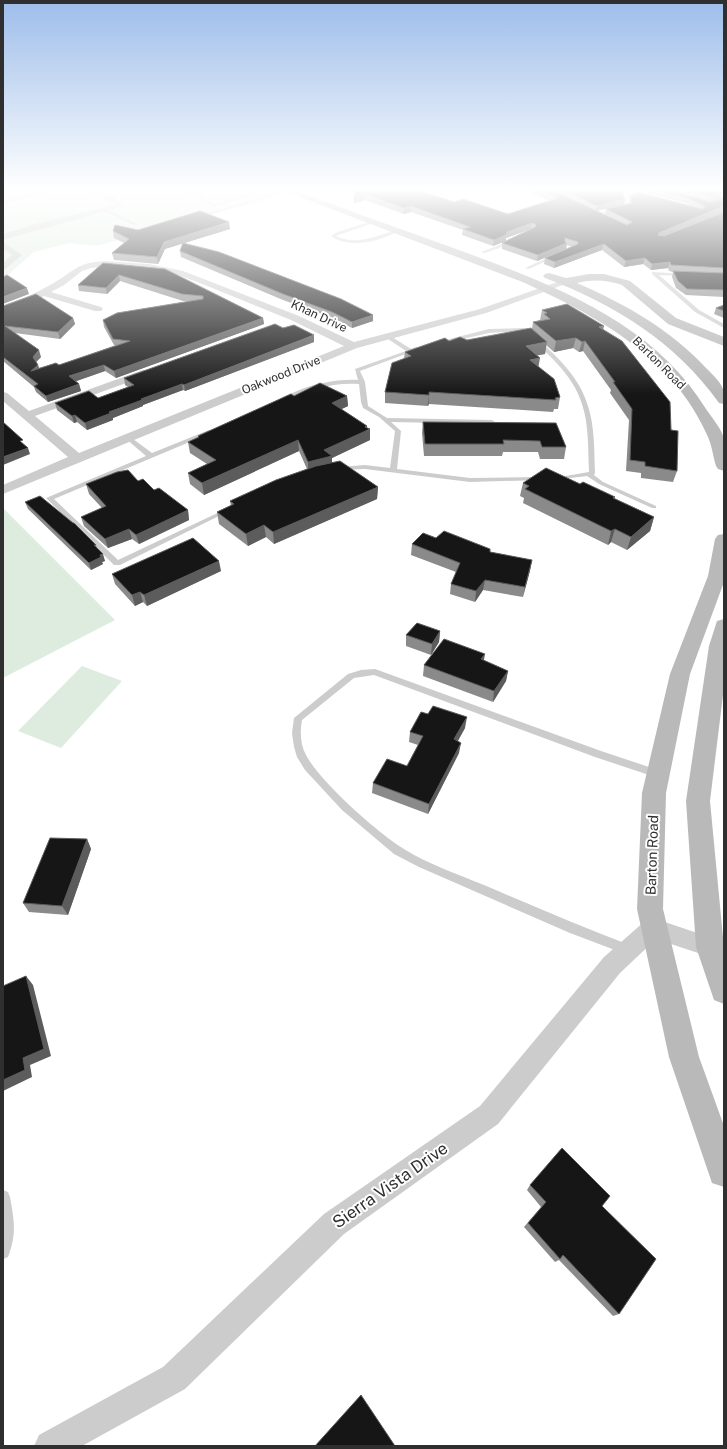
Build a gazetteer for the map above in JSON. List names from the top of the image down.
{
  "streets": {
    "main road": ["Barton Road"],
    "street": ["Khan Drive", "Oakwood Drive", "Sierra Vista Drive"]
  },
  "crossings": [
    ["Khan Drive", "Oakwood Drive"],
    ["Barton Road", "Oakwood Drive"],
    ["Barton Road", "Sierra Vista Drive"]
  ]
}
